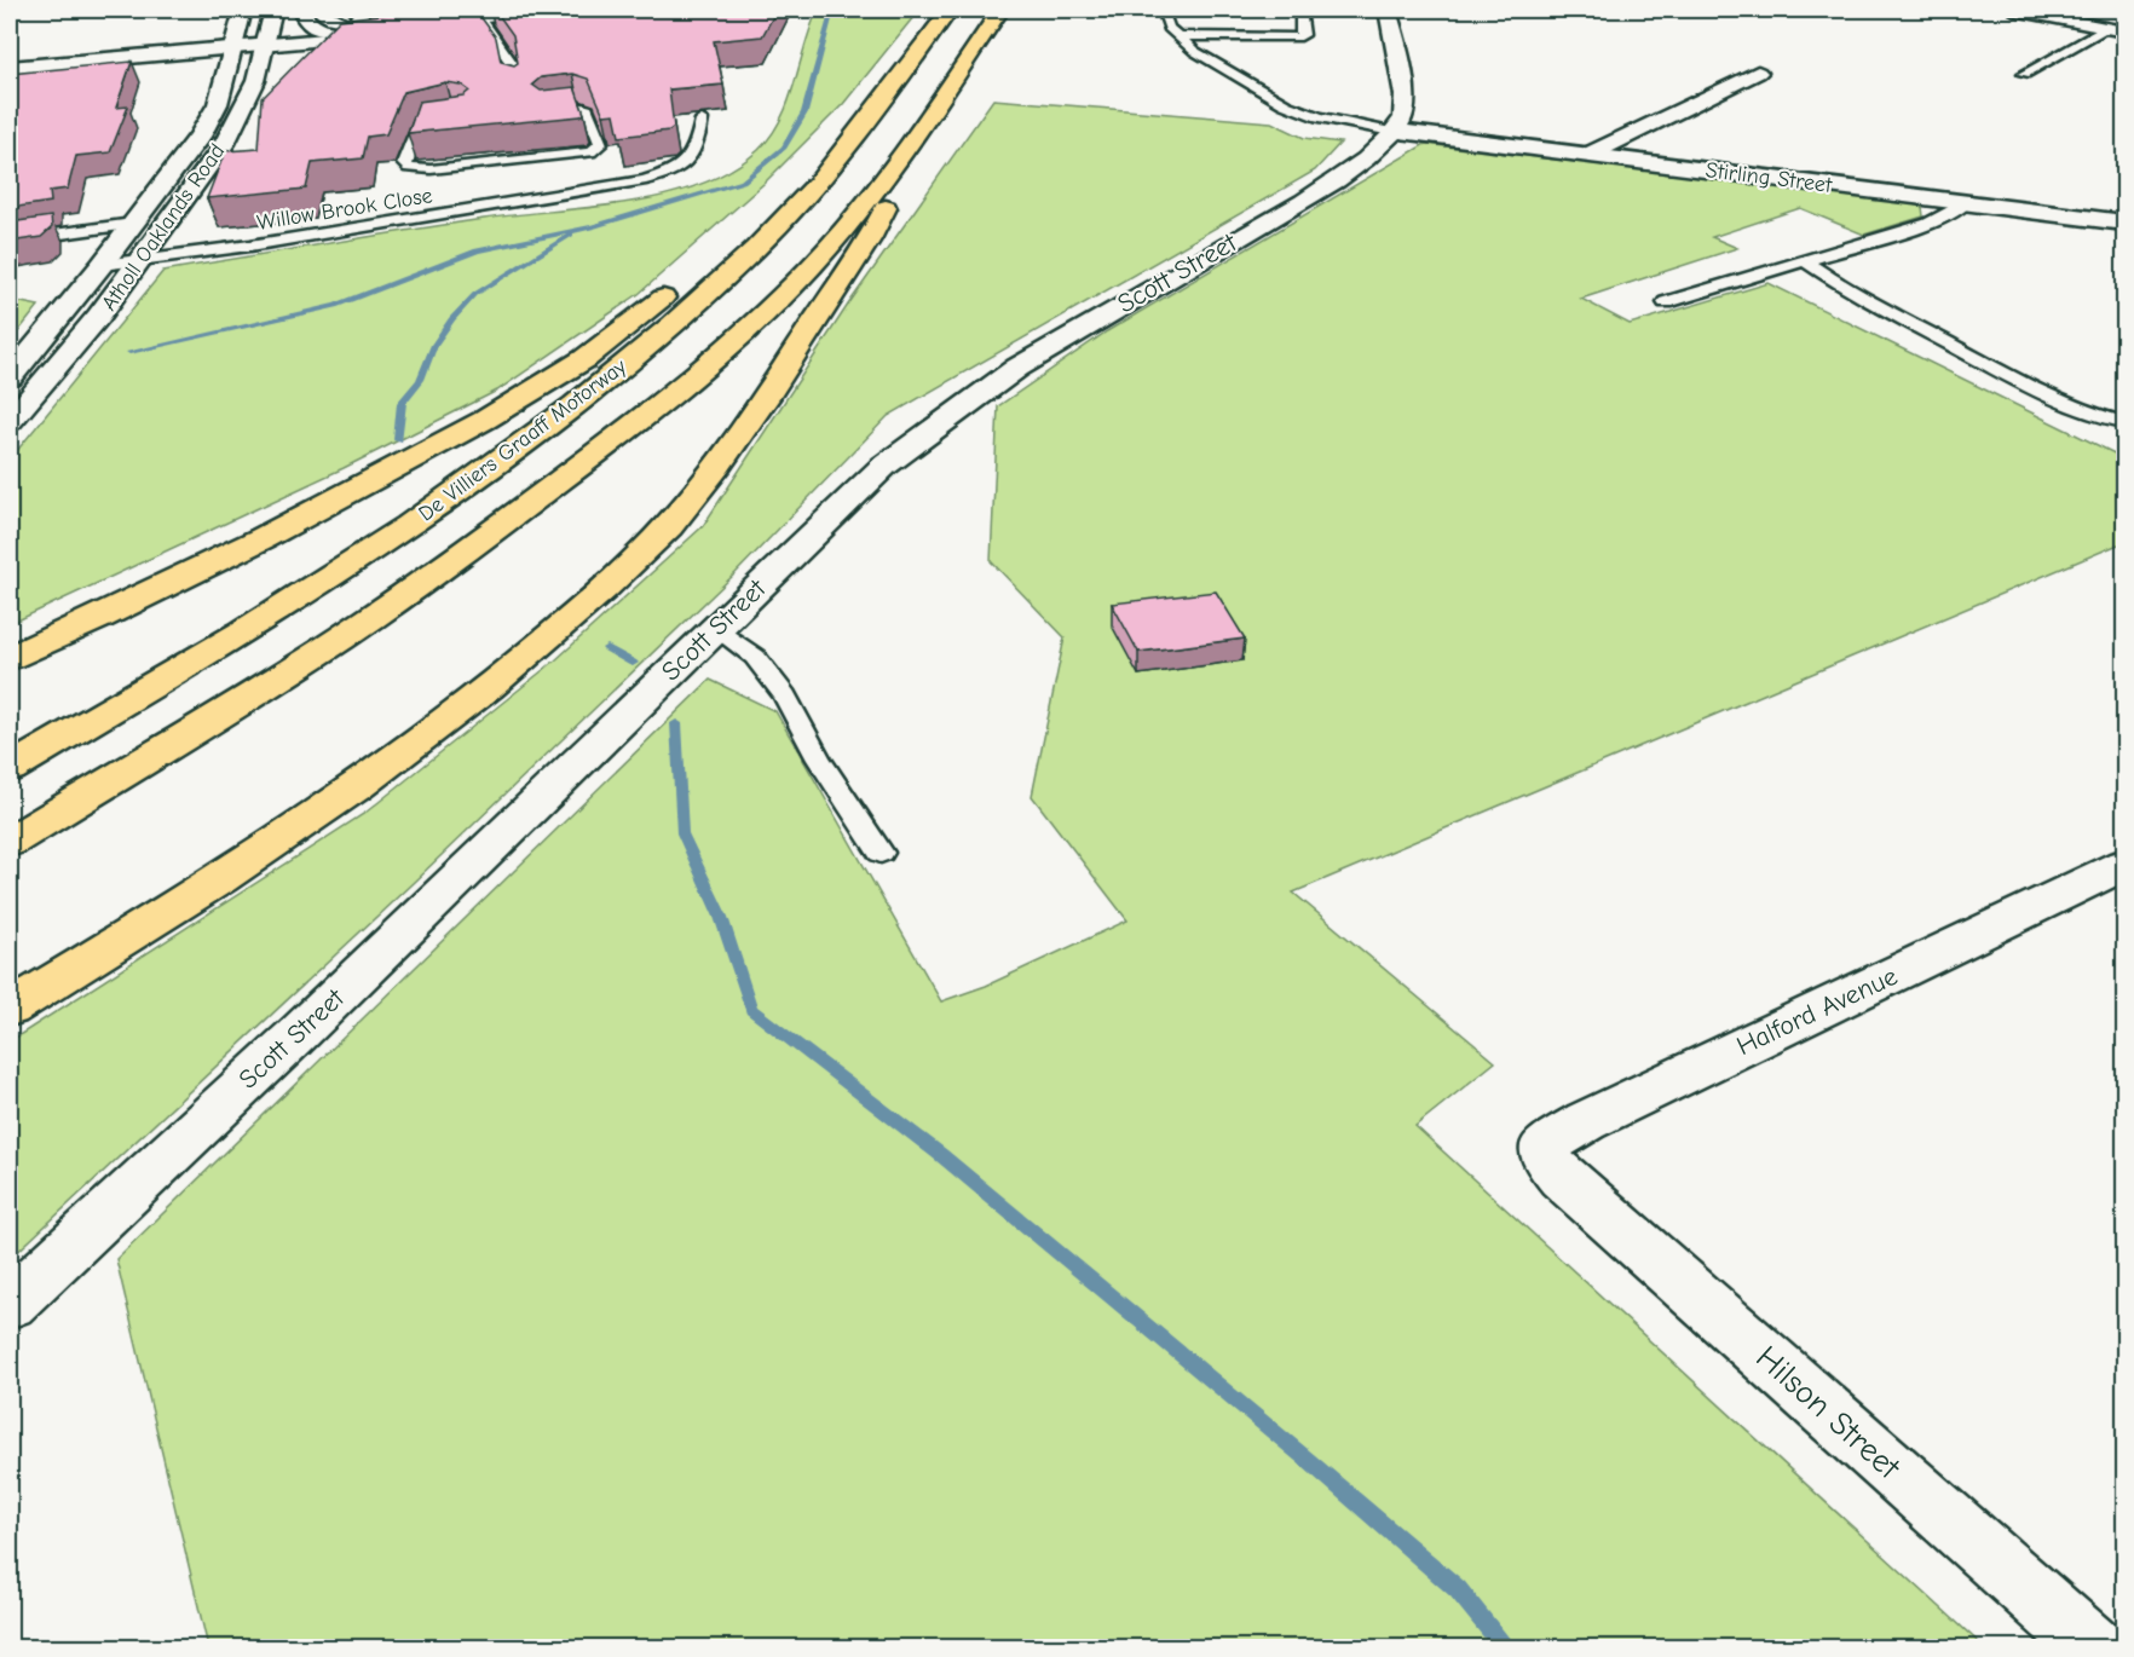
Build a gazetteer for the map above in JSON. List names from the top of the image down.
{
  "streets": {
    "highway": ["De Villiers Graaff Motorway"],
    "street": [
      "Stirling Street",
      "Atholl Oaklands Road",
      "Scott Street",
      "Halford Avenue",
      "Hilson Street"
    ],
    "lane": ["Willow Brook Close"]
  },
  "crossings": [
    ["Stirling Street", "Scott Street"],
    ["Willow Brook Close", "Atholl Oaklands Road"],
    ["Halford Avenue", "Hilson Street"]
  ]
}
